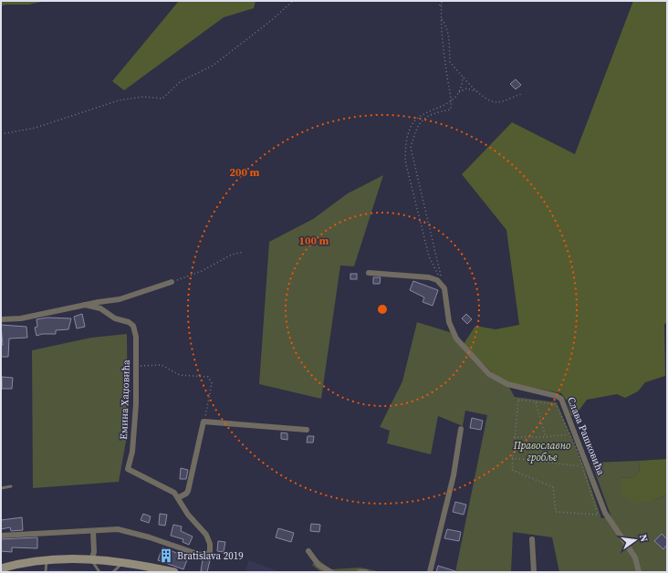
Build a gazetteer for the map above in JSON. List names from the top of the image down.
{
  "streets": {
    "street": ["Емина Хаџовића", "Слава Рашковића"]
  },
  "parks": ["Православно гробље"],
  "places": {
    "building": ["Bratislava 2019"]
  },
  "north": "right",
  "rings": ["200 m", "100 m"]
}
